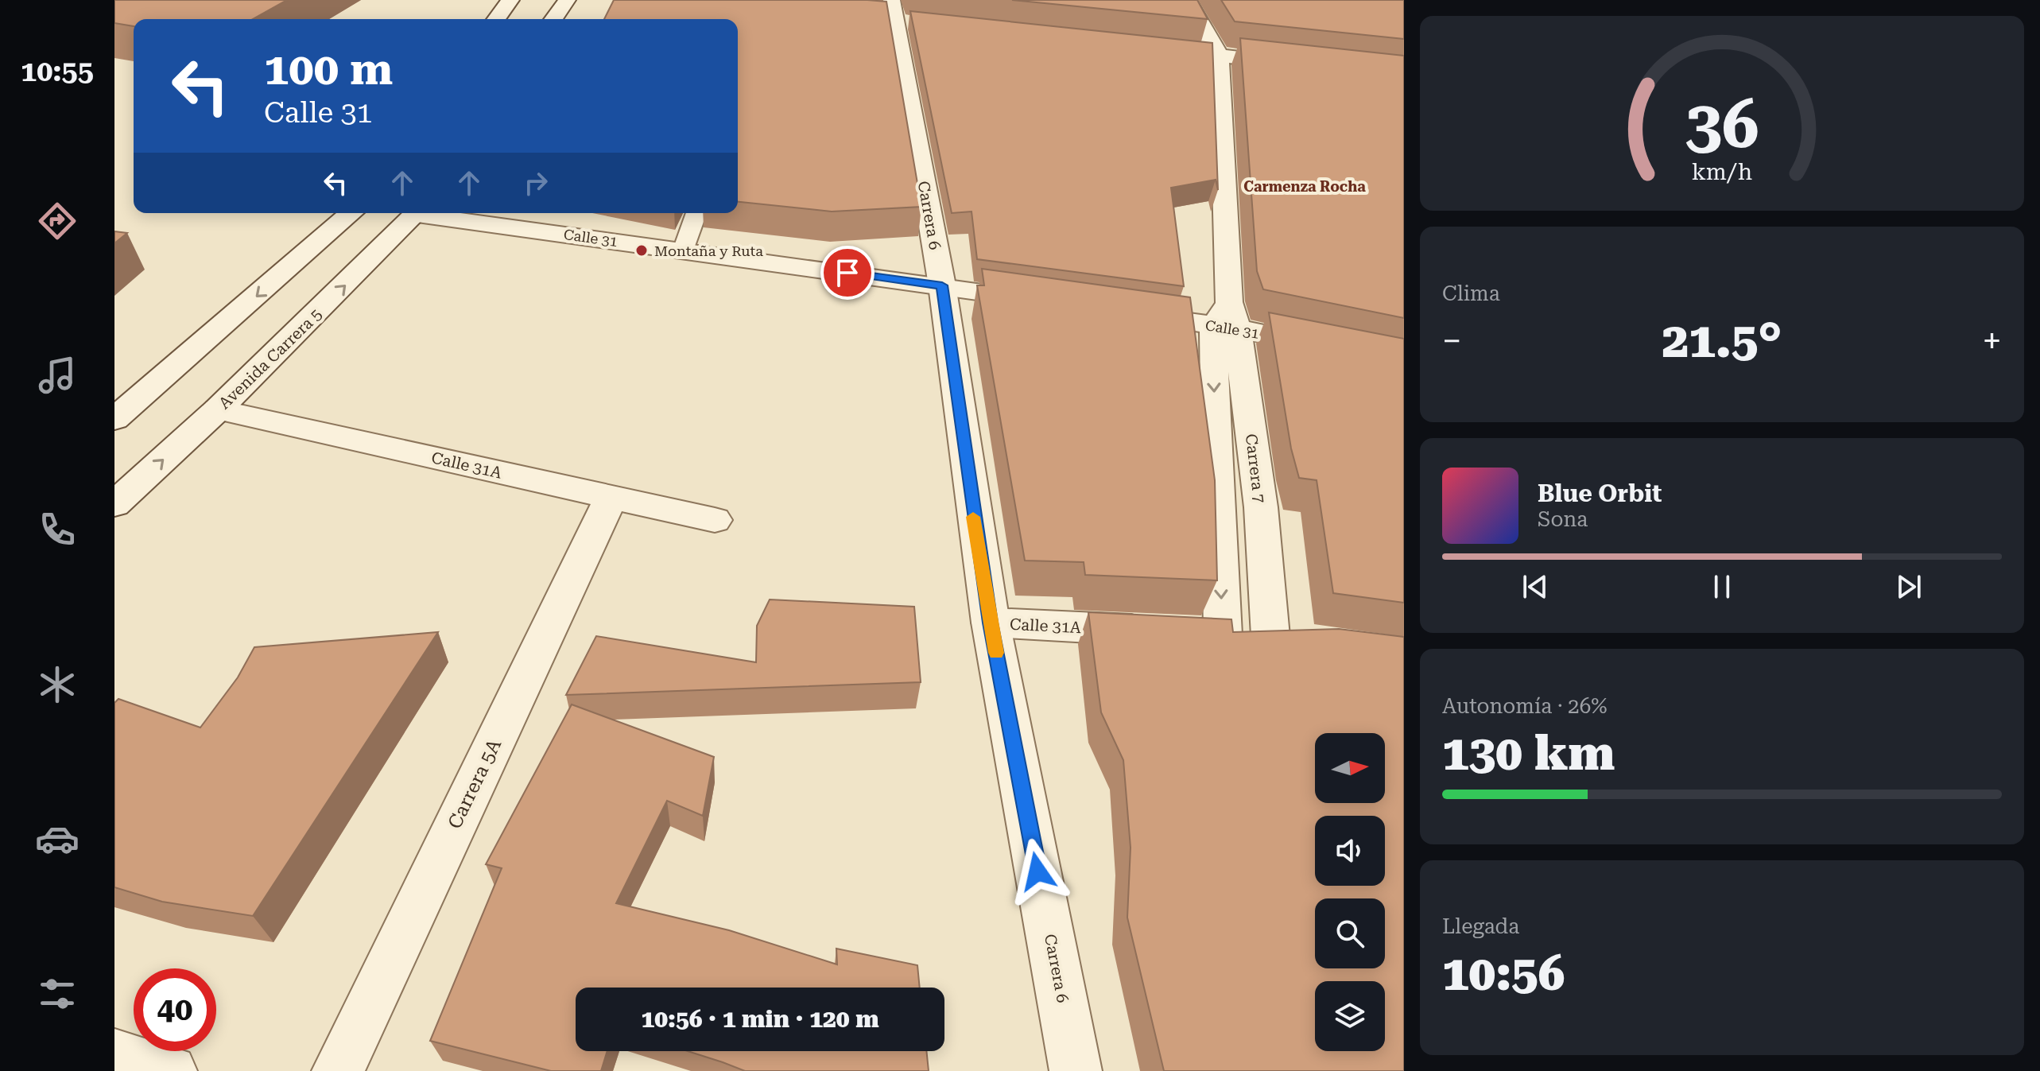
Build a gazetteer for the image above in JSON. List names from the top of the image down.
{
  "streets": {
    "street": [
      "Carrera 6",
      "Calle 31",
      "Avenida Carrera 5",
      "Calle 31A",
      "Carrera 7",
      "Carrera 5A"
    ]
  },
  "crossings": [
    ["Carrera 6", "Calle 31"],
    ["Carrera 6", "Calle 31A"],
    ["Calle 31", "Carrera 7"],
    ["Avenida Carrera 5", "Calle 31A"],
    ["Calle 31A", "Carrera 7"],
    ["Calle 31A", "Carrera 5A"]
  ],
  "districts": ["Carmenza Rocha"],
  "places": ["Montaña y Ruta"],
  "north": "right",
  "page": {
    "tabs": "10:55",
    "turn": ["100 m", "Calle 31"],
    "tile": [
      "Clima",
      ["Autonomía · 26%", "130 km"],
      ["Llegada", "10:56"]
    ],
    "heat": ["−", "21.5°", "+"],
    "song": ["Blue Orbit", "Sona"],
    "limit": "40",
    "trip": "10:56 · 1 min · 120 m",
    "gauge": ["36", "km/h"]
  }
}
